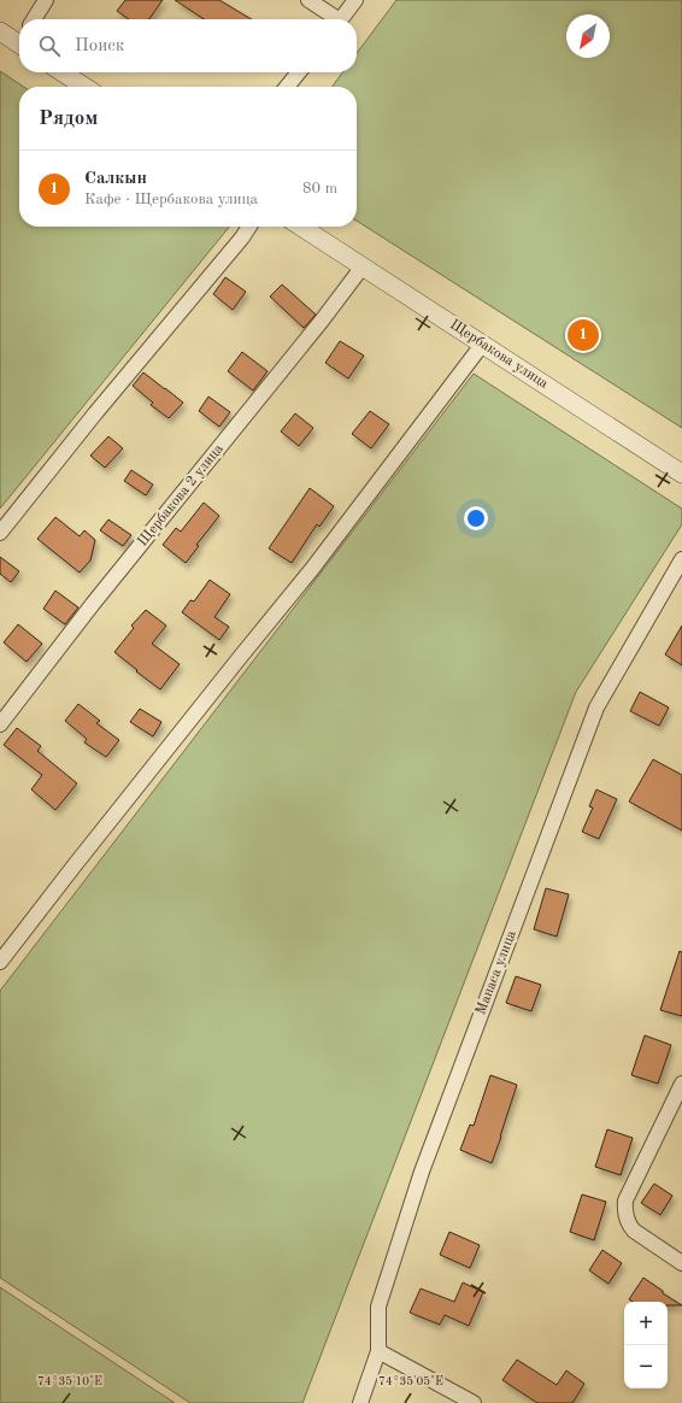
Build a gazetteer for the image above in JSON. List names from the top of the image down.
{
  "streets": {
    "street": ["Щербакова улица", "Щербакова 2 улица", "Манаса улица"]
  },
  "crossings": [
    ["Щербакова улица", "Щербакова 2 улица"]
  ],
  "north": "bottom left",
  "page": {
    "search": "Поиск",
    "heading": "Рядом",
    "list": [
      {
        "mark": "1",
        "name": "Салкын",
        "note": "Кафе · Щербакова улица",
        "value": "80 m"
      }
    ],
    "pins": "1",
    "map_buttons": ["+", "−"]
  },
  "coordinates": ["74°35'10\"E", "74°35'05\"E"]
}
